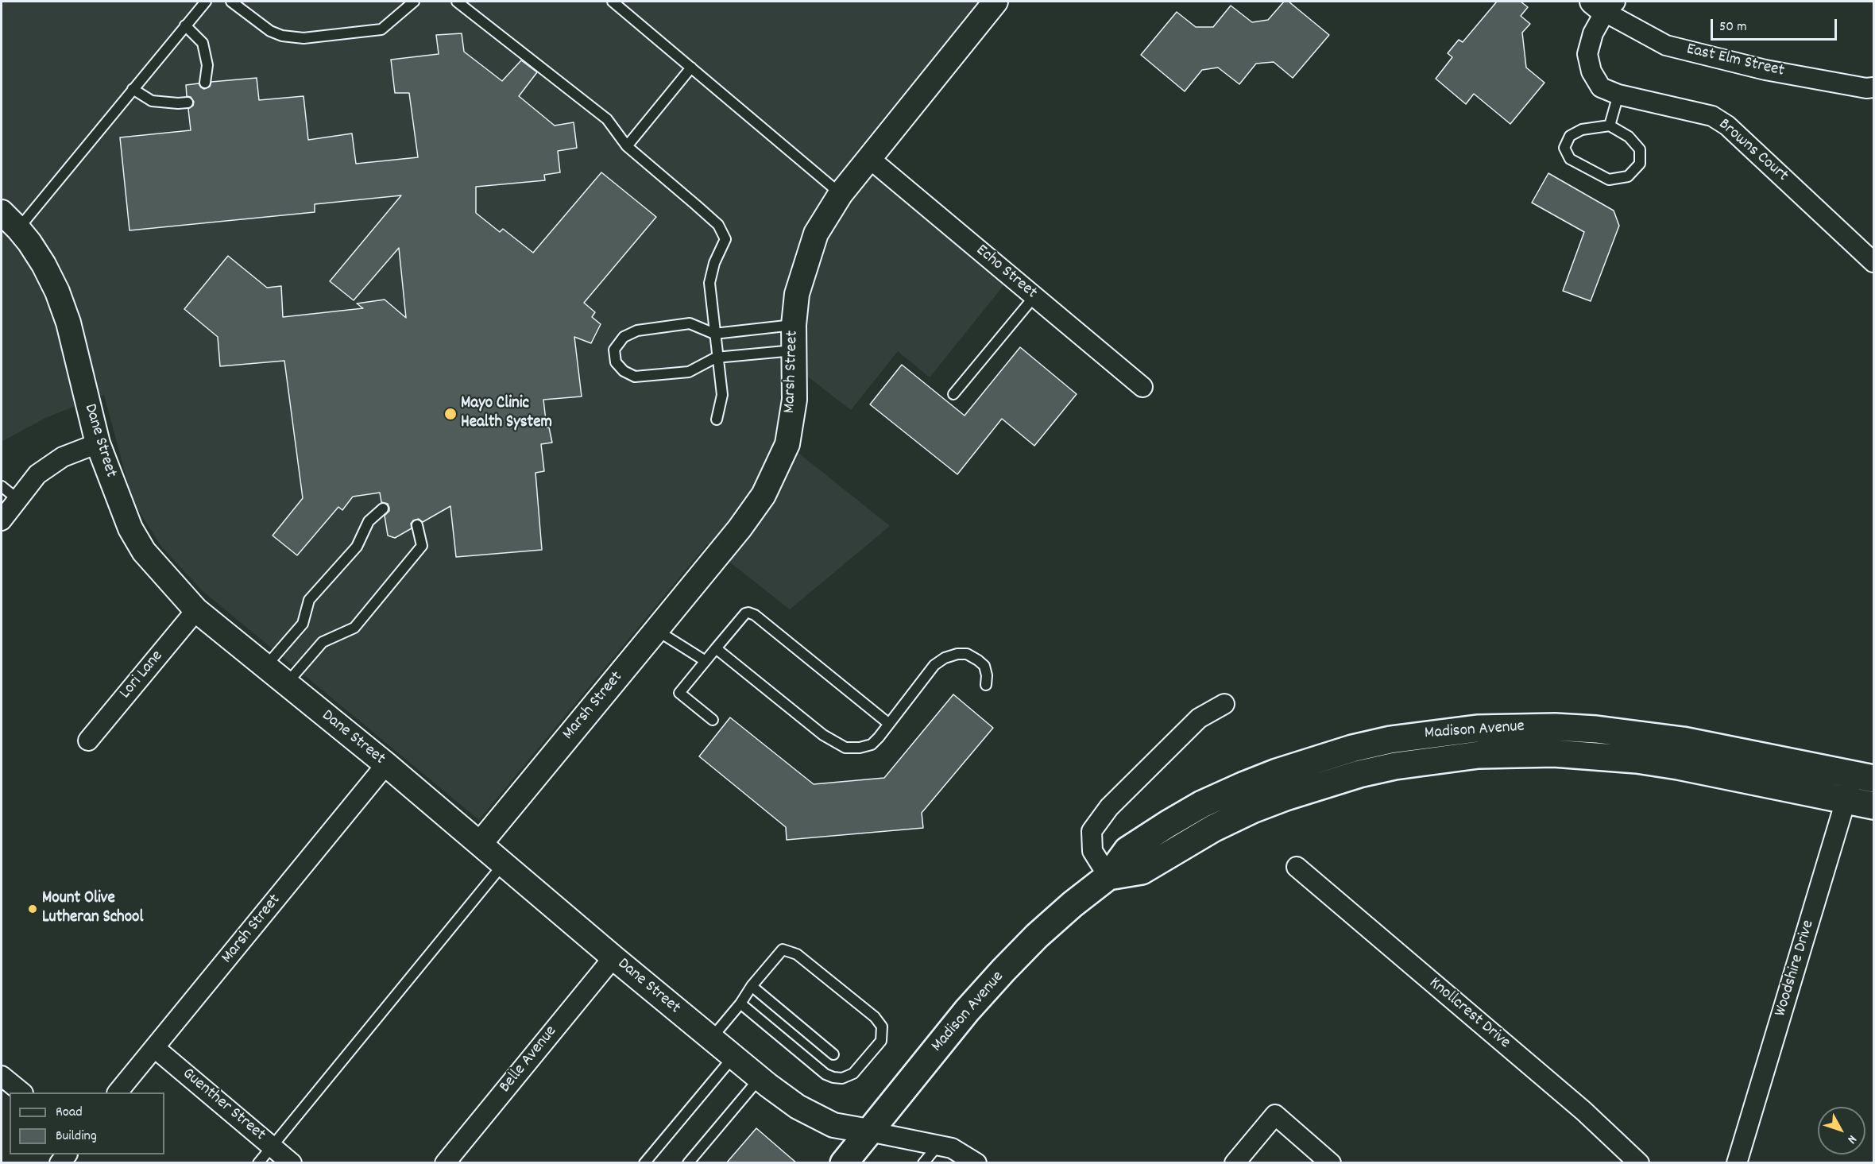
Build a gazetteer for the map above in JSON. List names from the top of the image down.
{
  "streets": {
    "main road": ["Madison Avenue"],
    "street": [
      "East Elm Street",
      "Browns Court",
      "Echo Street",
      "Marsh Street",
      "Dane Street",
      "Lori Lane",
      "Woodshire Drive",
      "Knollcrest Drive",
      "Belle Avenue",
      "Guenther Street"
    ]
  },
  "crossings": [
    ["East Elm Street", "Browns Court"],
    ["Echo Street", "Marsh Street"],
    ["Marsh Street", "Dane Street"],
    ["Marsh Street", "Guenther Street"],
    ["Dane Street", "Lori Lane"],
    ["Dane Street", "Madison Avenue"],
    ["Dane Street", "Belle Avenue"],
    ["Madison Avenue", "Woodshire Drive"]
  ],
  "places": ["Mayo Clinic Health System", "Mount Olive Lutheran School"],
  "legend": ["Road", "Building"],
  "scale_bar": "50 m",
  "north": "bottom right"
}
